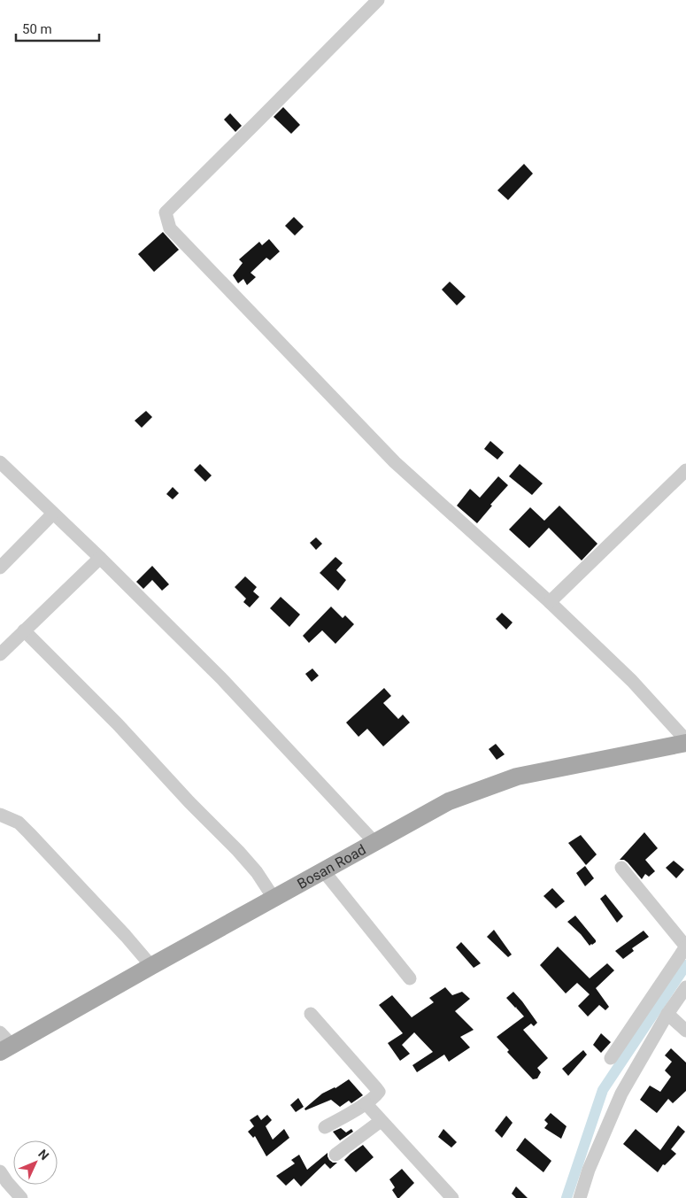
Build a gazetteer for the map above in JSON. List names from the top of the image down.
{
  "streets": {
    "main road": ["Bosan Road"]
  },
  "scale_bar": "50 m",
  "north": "top right"
}
